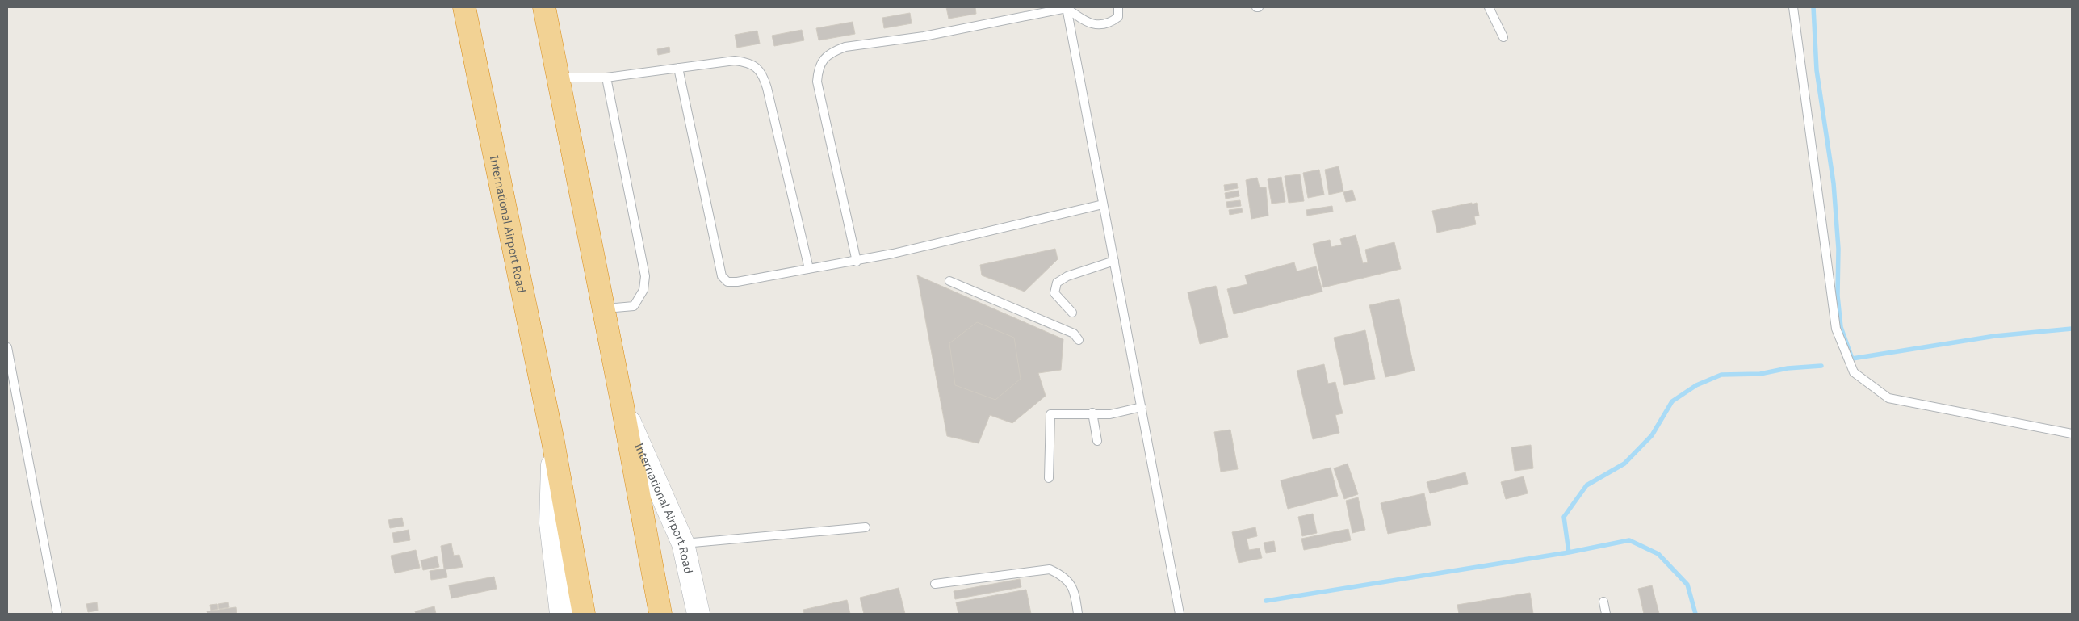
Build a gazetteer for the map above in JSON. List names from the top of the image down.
{
  "streets": {
    "highway": ["International Airport Road"]
  }
}
